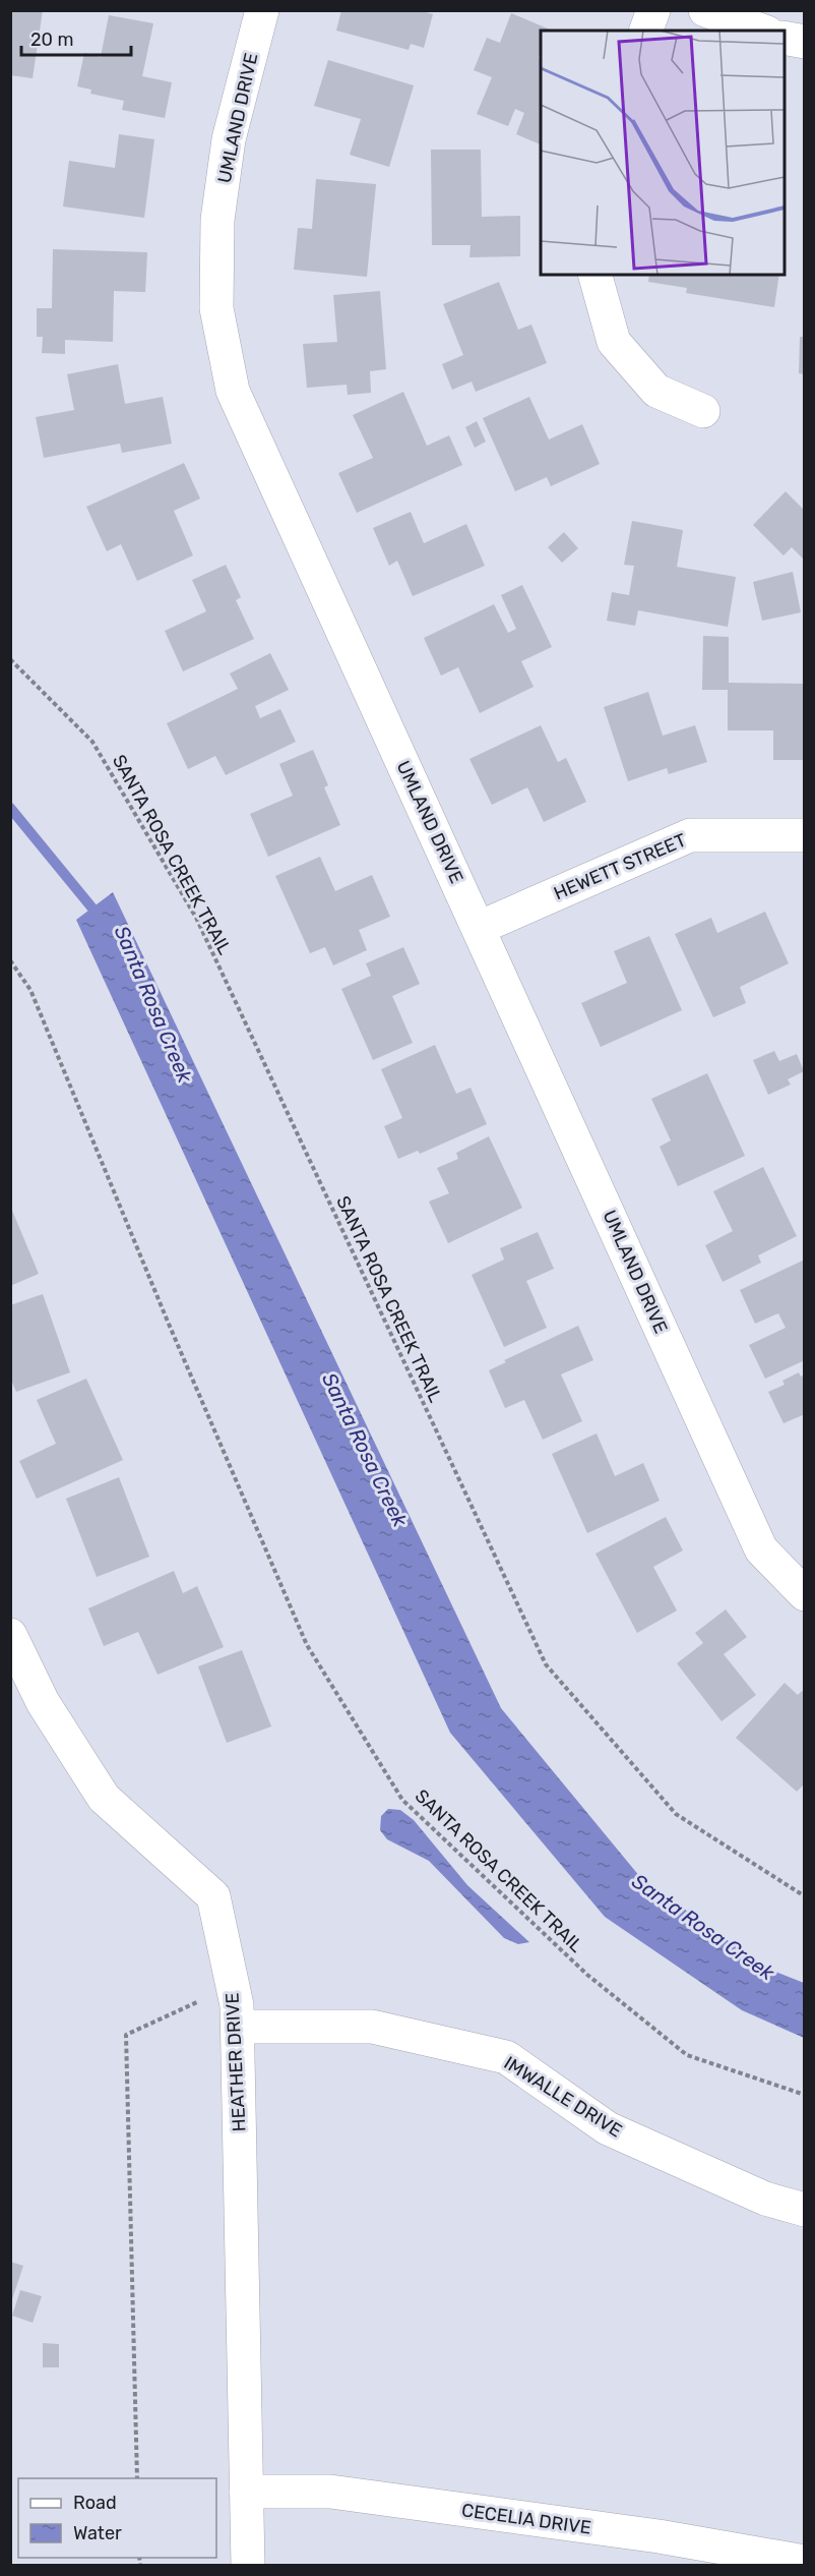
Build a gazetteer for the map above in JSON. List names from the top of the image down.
{
  "streets": {
    "street": [
      "UMLAND DRIVE",
      "HEWETT STREET",
      "HEATHER DRIVE",
      "IMWALLE DRIVE",
      "CECELIA DRIVE"
    ],
    "path": ["SANTA ROSA CREEK TRAIL"]
  },
  "crossings": [
    ["UMLAND DRIVE", "HEWETT STREET"],
    ["HEATHER DRIVE", "IMWALLE DRIVE"],
    ["HEATHER DRIVE", "CECELIA DRIVE"]
  ],
  "water": ["Santa Rosa Creek"],
  "legend": ["Road", "Water"],
  "scale_bar": "20 m"
}
